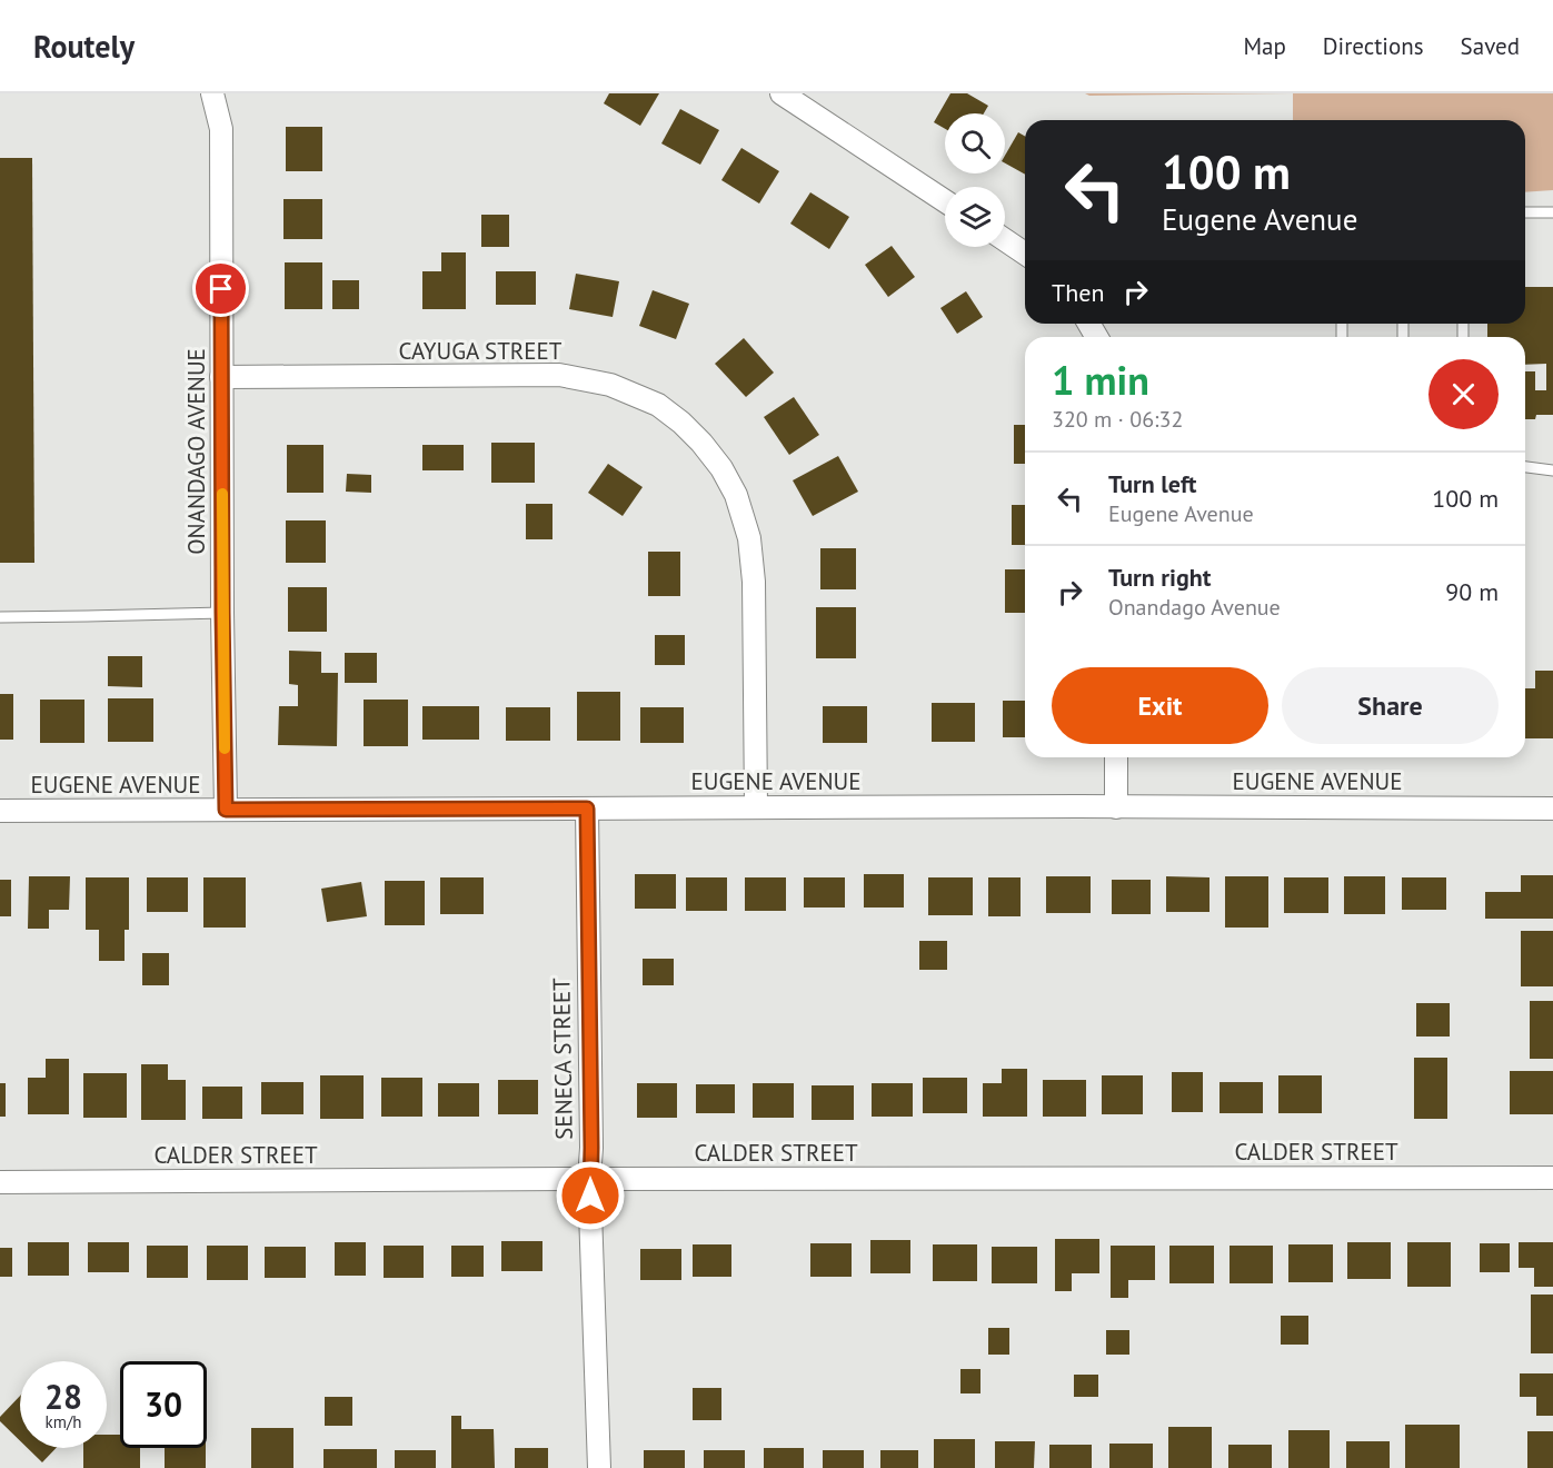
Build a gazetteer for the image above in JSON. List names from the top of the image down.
{
  "streets": {
    "street": [
      "CAYUGA STREET",
      "ONANDAGO AVENUE",
      "EUGENE AVENUE",
      "SENECA STREET",
      "CALDER STREET"
    ]
  },
  "crossings": [
    ["CAYUGA STREET", "ONANDAGO AVENUE"],
    ["CAYUGA STREET", "EUGENE AVENUE"],
    ["ONANDAGO AVENUE", "EUGENE AVENUE"],
    ["EUGENE AVENUE", "SENECA STREET"],
    ["SENECA STREET", "CALDER STREET"]
  ],
  "page": {
    "header": "Routely",
    "nav": ["Map", "Directions", "Saved"],
    "turn": ["100 m", "Eugene Avenue"],
    "then": "Then",
    "heading": ["1 min", "320 m · 06:32"],
    "list": [
      {
        "name": "Turn left",
        "note": "Eugene Avenue",
        "value": "100 m"
      },
      {
        "name": "Turn right",
        "note": "Onandago Avenue",
        "value": "90 m"
      }
    ],
    "buttons": ["Exit", "Share"],
    "speed": "28 km/h",
    "limit": "30"
  }
}
